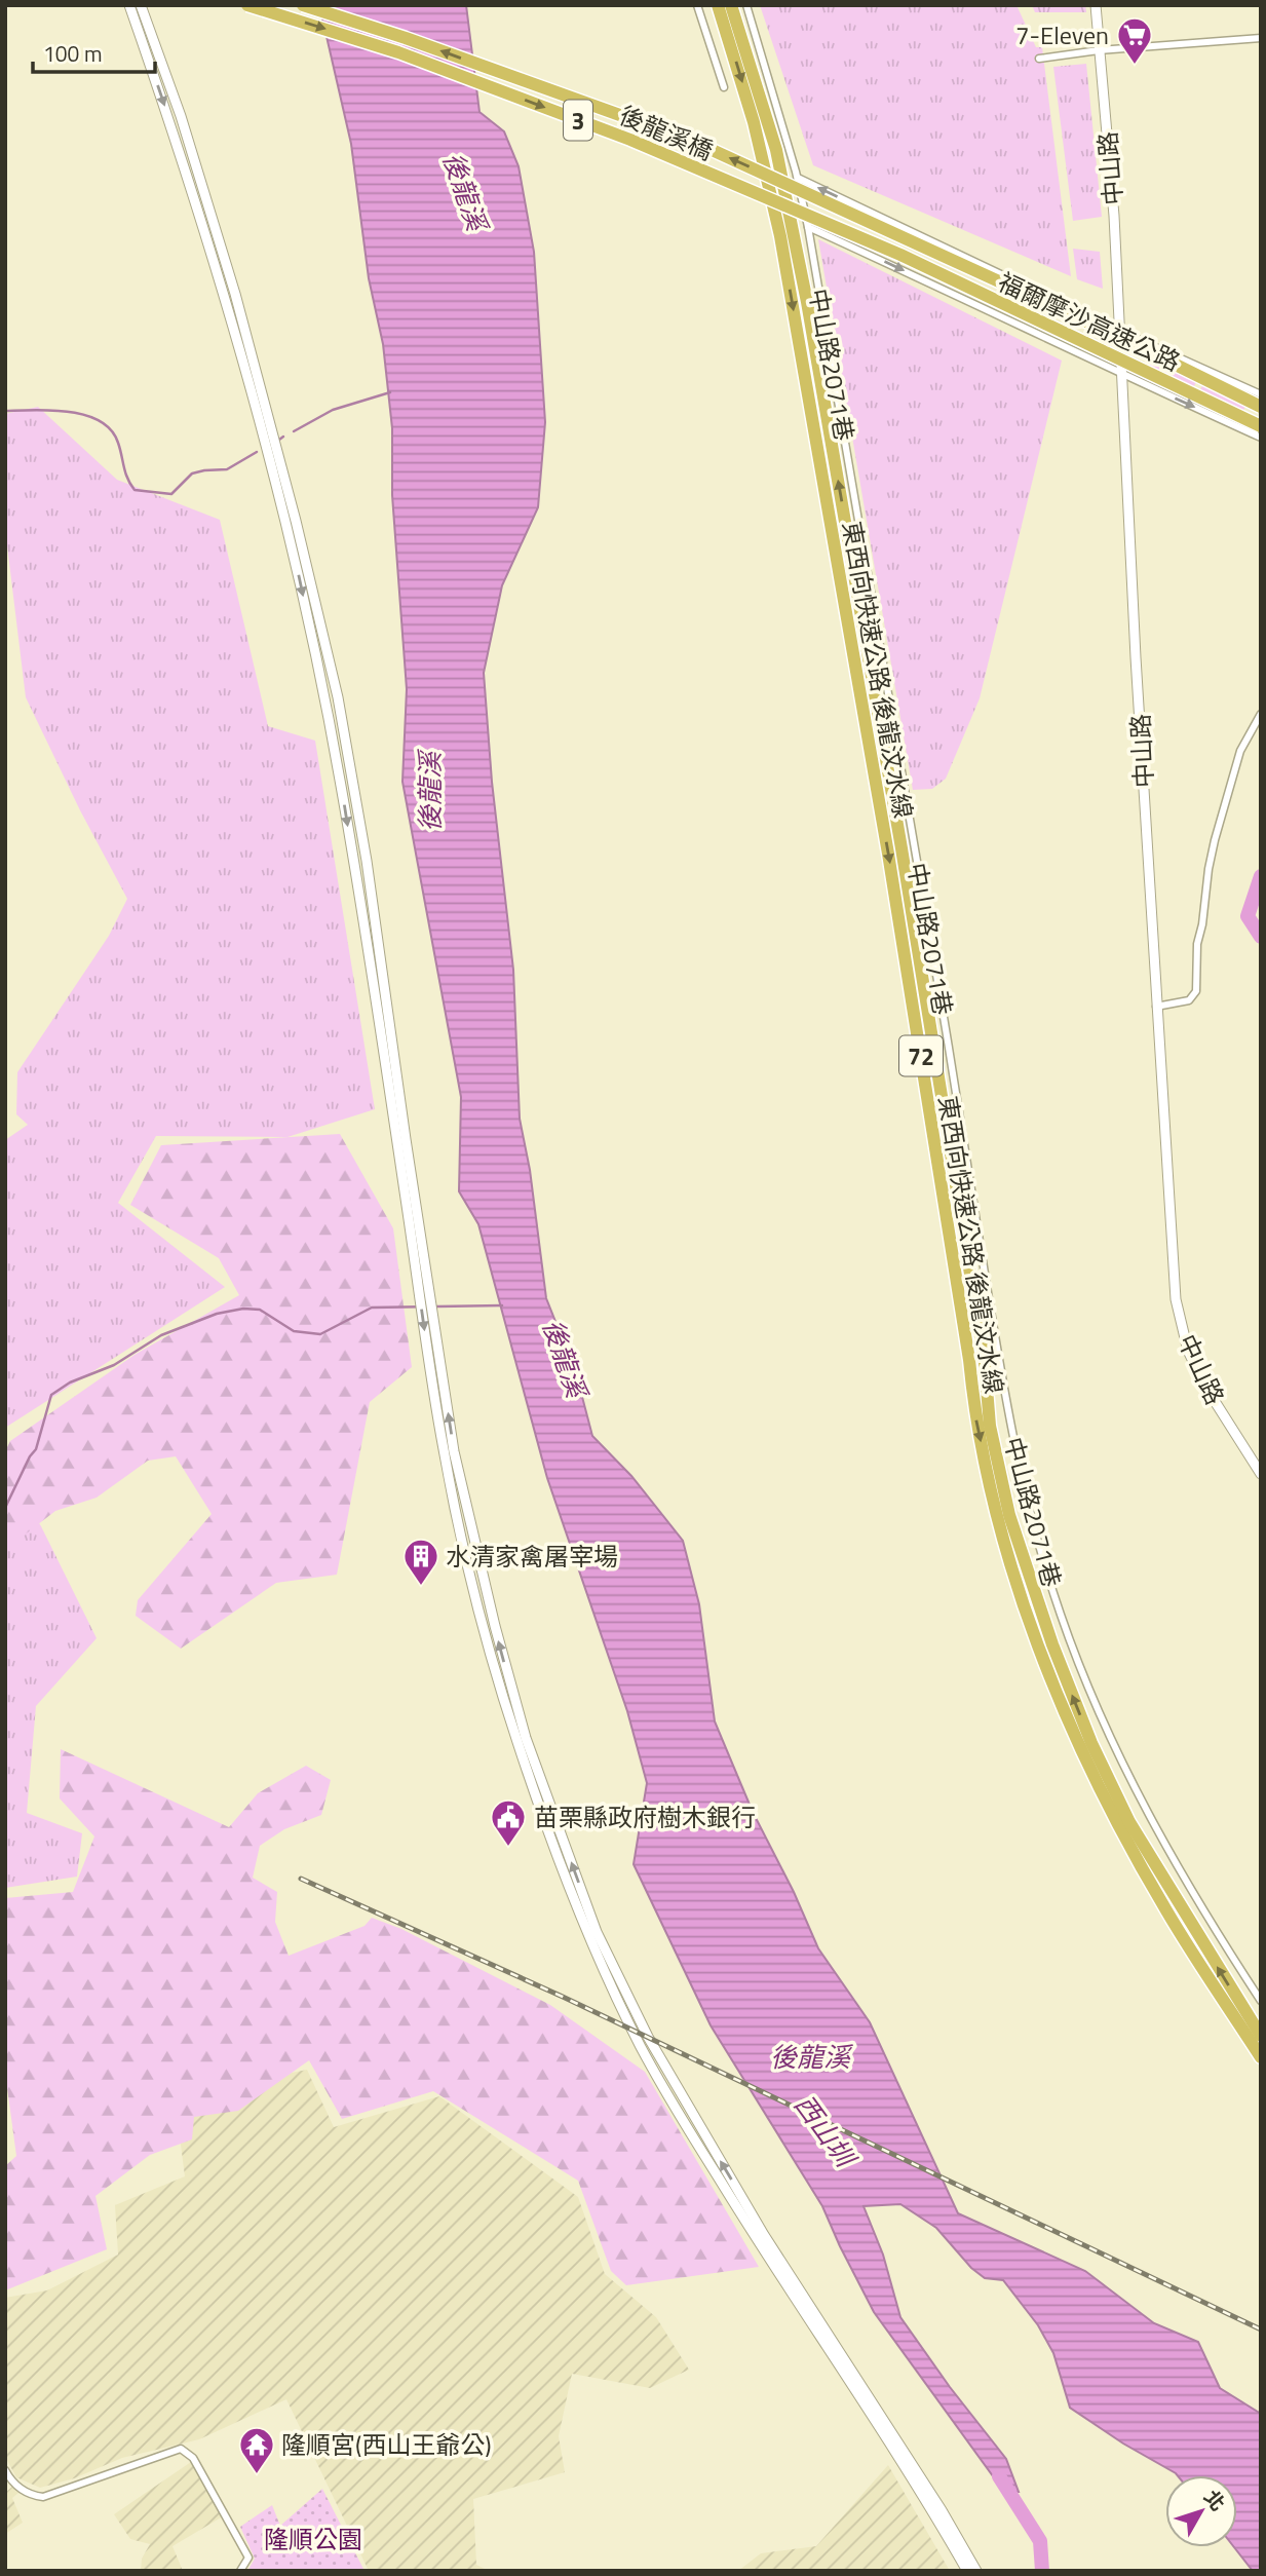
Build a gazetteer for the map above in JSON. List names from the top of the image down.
{
  "streets": {
    "highway": [
      "3",
      "後龍溪橋",
      "福爾摩沙高速公路",
      "東西向快速公路 後龍汶水線",
      "72"
    ],
    "street": ["中山路", "中山路2071巷"]
  },
  "crossings": [
    ["後龍溪橋", "福爾摩沙高速公路"]
  ],
  "water": ["後龍溪", "西山圳"],
  "parks": ["隆順公園"],
  "places": {
    "supermarket": ["7-Eleven"],
    "building": ["水清家禽屠宰場"],
    "public building": ["苗栗縣政府樹木銀行"],
    "temple": ["隆順宮(西山王爺公)"]
  },
  "scale_bar": "100 m",
  "north": "top right"
}
